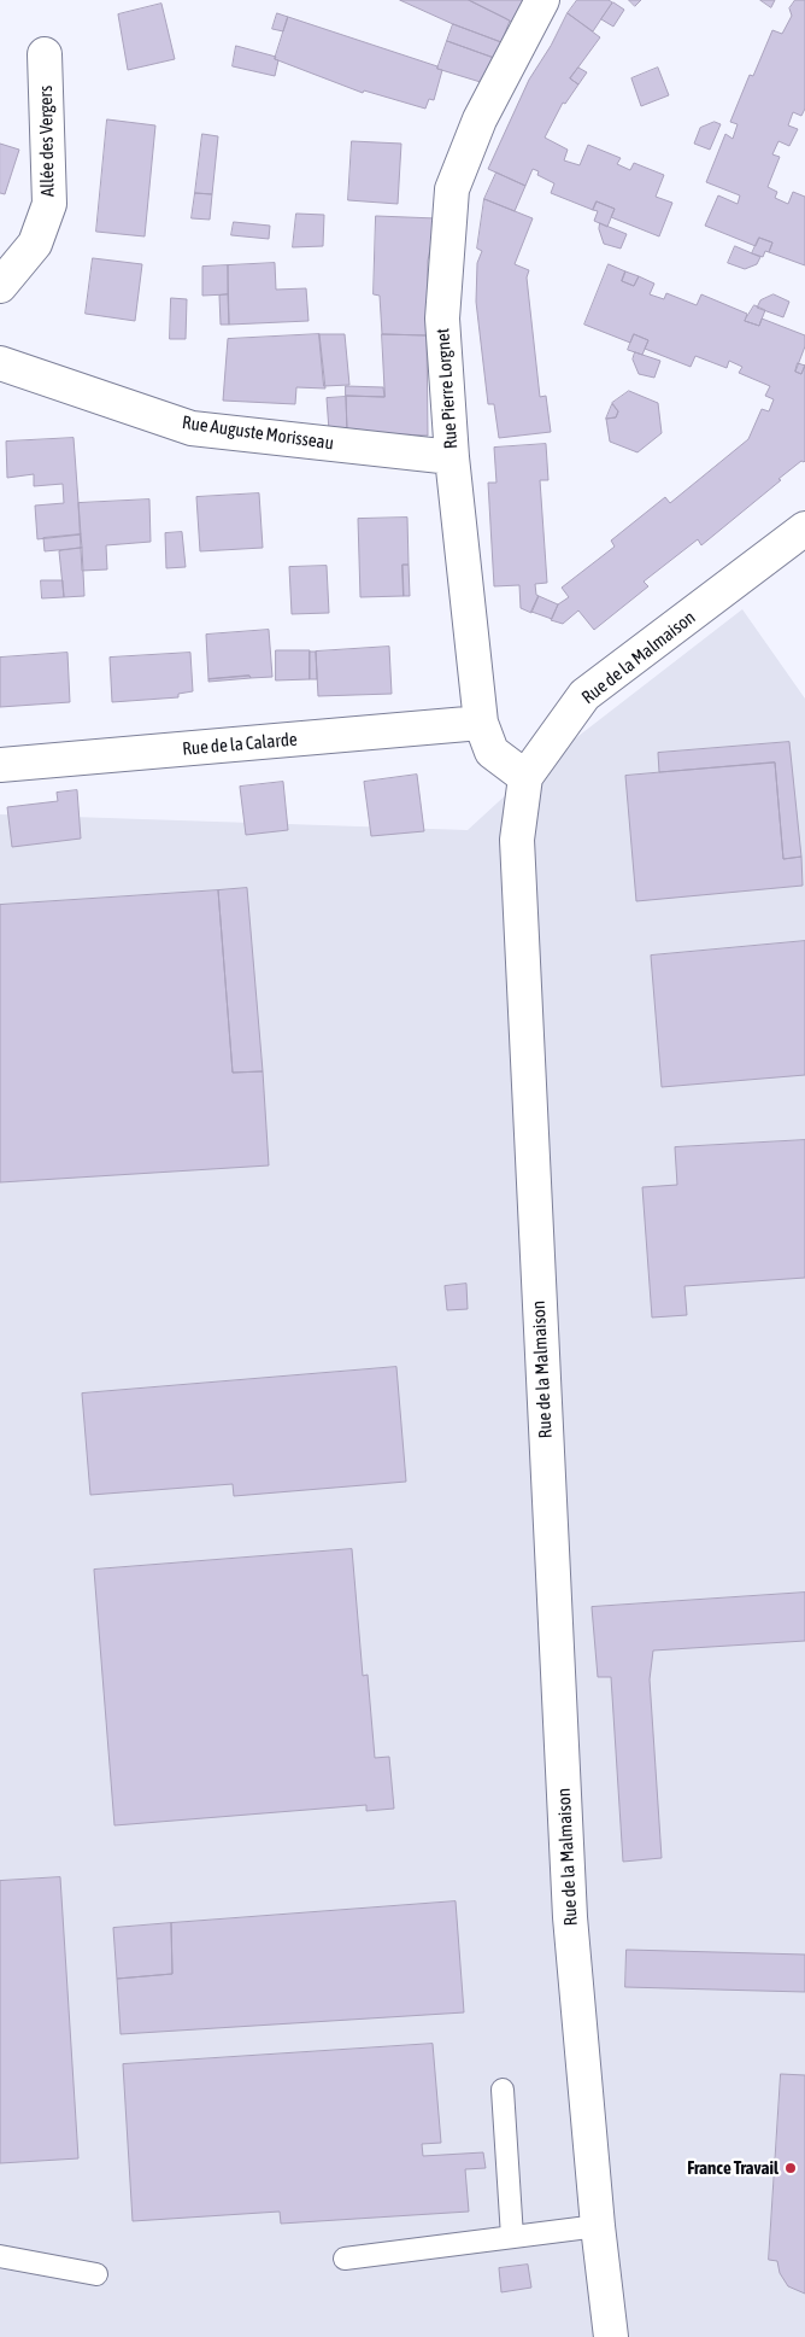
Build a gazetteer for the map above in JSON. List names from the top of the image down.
{
  "streets": {
    "street": [
      "Allée des Vergers",
      "Rue Pierre Lorgnet",
      "Rue Auguste Morisseau",
      "Rue de la Malmaison",
      "Rue de la Calarde"
    ]
  },
  "crossings": [
    ["Rue Pierre Lorgnet", "Rue Auguste Morisseau"],
    ["Rue Pierre Lorgnet", "Rue de la Malmaison"],
    ["Rue Pierre Lorgnet", "Rue de la Calarde"]
  ],
  "places": ["France Travail"]
}
